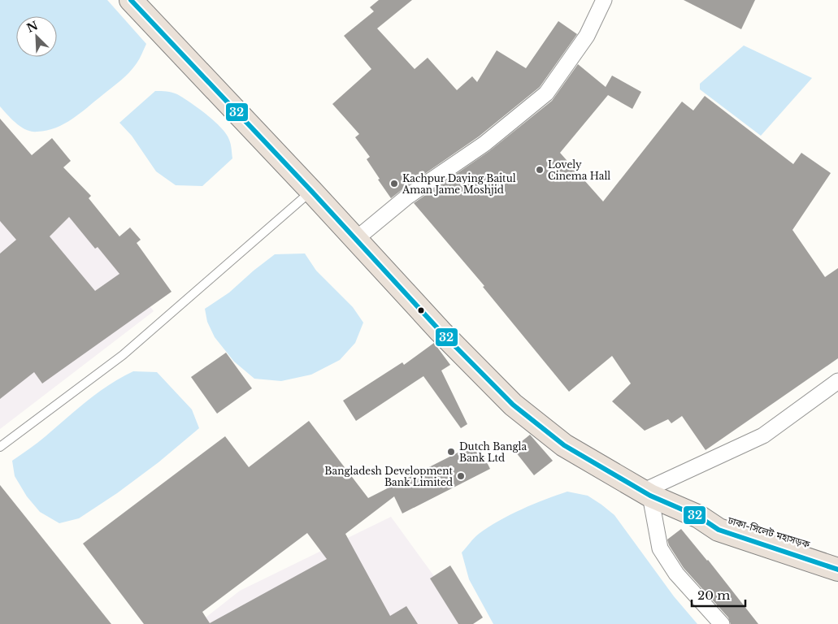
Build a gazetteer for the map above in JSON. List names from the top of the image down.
{
  "streets": {
    "highway": ["ঢাকা-সিলেট মহাসড়ক"]
  },
  "places": [
    "Lovely Cinema Hall",
    "Kachpur Daying Baitul Aman Jame Moshjid",
    "Dutch Bangla Bank Ltd",
    "Bangladesh Development Bank Limited"
  ],
  "lines": ["transit line 32"],
  "scale_bar": "20 m",
  "north": "top left"
}
